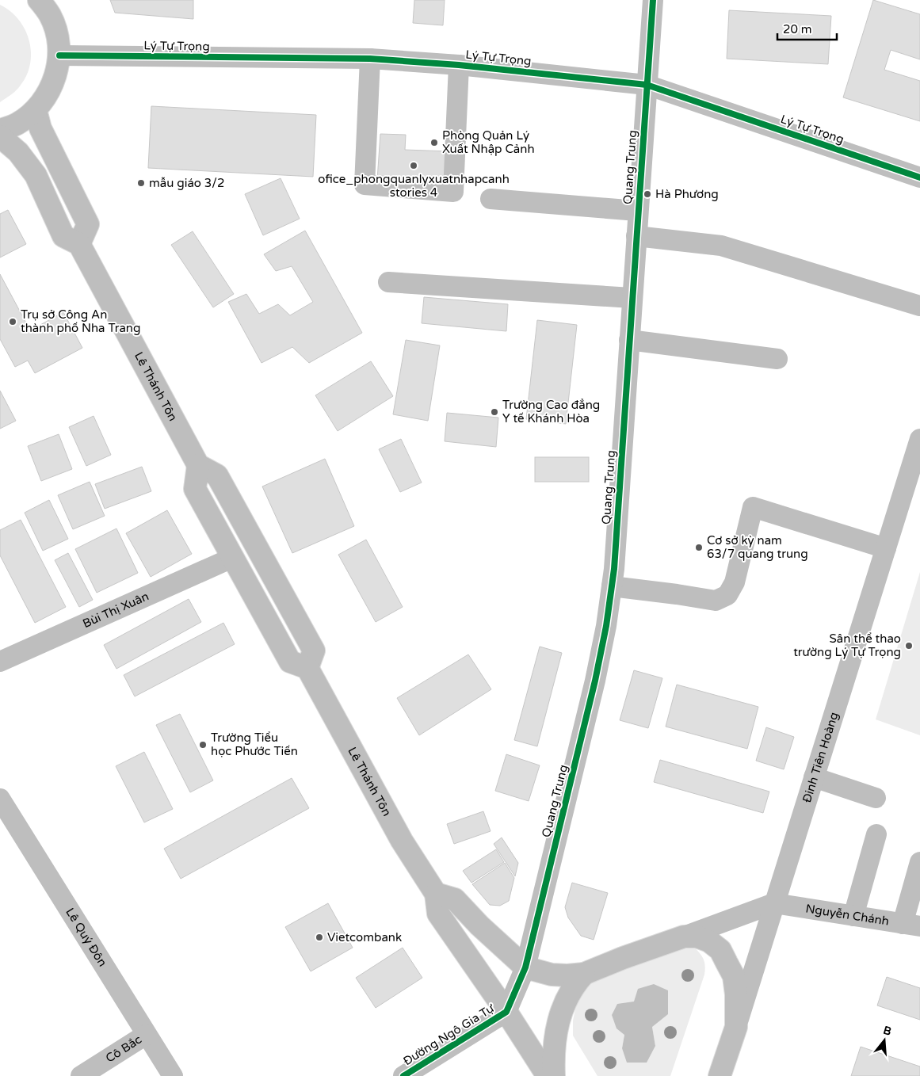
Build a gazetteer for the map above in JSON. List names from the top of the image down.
{
  "streets": {
    "main road": ["Lê Thánh Tôn", "Đinh Tiên Hoàng"],
    "street": [
      "Lý Tự Trọng",
      "Quang Trung",
      "Bùi Thị Xuân",
      "Nguyễn Chánh",
      "Lê Quý Đôn",
      "Đường Ngô Gia Tự",
      "Cô Bắc"
    ]
  },
  "crossings": [
    ["Lý Tự Trọng", "Quang Trung"],
    ["Quang Trung", "Lê Thánh Tôn"],
    ["Quang Trung", "Đường Ngô Gia Tự"],
    ["Lê Thánh Tôn", "Đường Ngô Gia Tự"],
    ["Đinh Tiên Hoàng", "Nguyễn Chánh"],
    ["Lê Quý Đôn", "Cô Bắc"]
  ],
  "places": [
    "Phòng Quản Lý Xuất Nhập Cảnh",
    "ofice_phongquanlyxuatnhapcanh stories 4",
    "mẫu giáo 3/2",
    "Hà Phương",
    "Trụ sở Công An thành phố Nha Trang",
    "Trường Cao đẳng Y tế Khánh Hòa",
    "Cơ sở kỳ nam 63/7 quang trung",
    "Sân thể thao trường Lý Tự Trọng",
    "Trường Tiểu học Phước Tiến",
    "Vietcombank"
  ],
  "scale_bar": "20 m",
  "north": "top"
}
